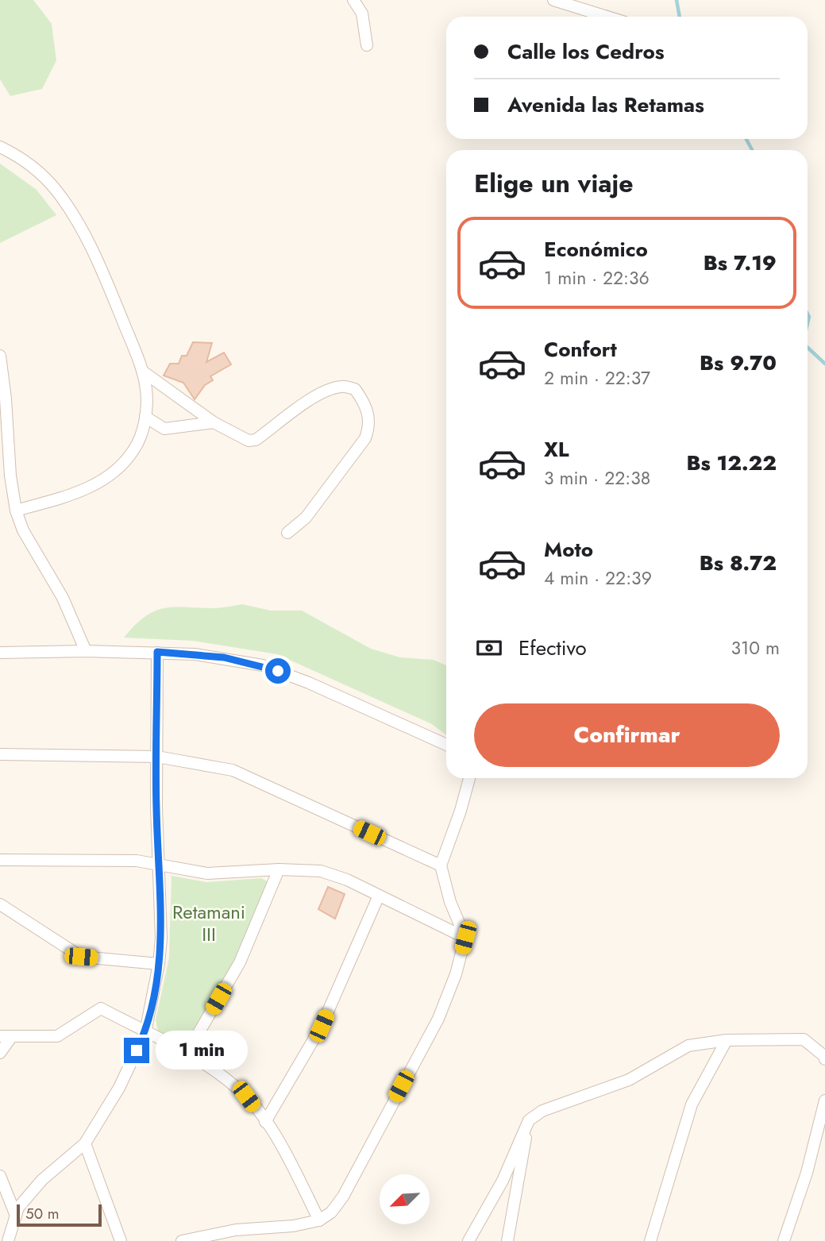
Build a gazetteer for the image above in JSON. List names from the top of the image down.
{
  "parks": ["Retamani III"],
  "scale_bar": "50 m",
  "north": "bottom left",
  "page": {
    "banner": ["Calle los Cedros", "Avenida las Retamas"],
    "heading": "Elige un viaje",
    "list": [
      {
        "name": "Económico",
        "note": "1 min · 22:36",
        "value": "Bs 7.19"
      },
      {
        "name": "Confort",
        "note": "2 min · 22:37",
        "value": "Bs 9.70"
      },
      {
        "name": "XL",
        "note": "3 min · 22:38",
        "value": "Bs 12.22"
      },
      {
        "name": "Moto",
        "note": "4 min · 22:39",
        "value": "Bs 8.72"
      }
    ],
    "pay": ["Efectivo", "310 m"],
    "buttons": "Confirmar",
    "bubble": "1 min",
    "scale": "50 m"
  }
}
